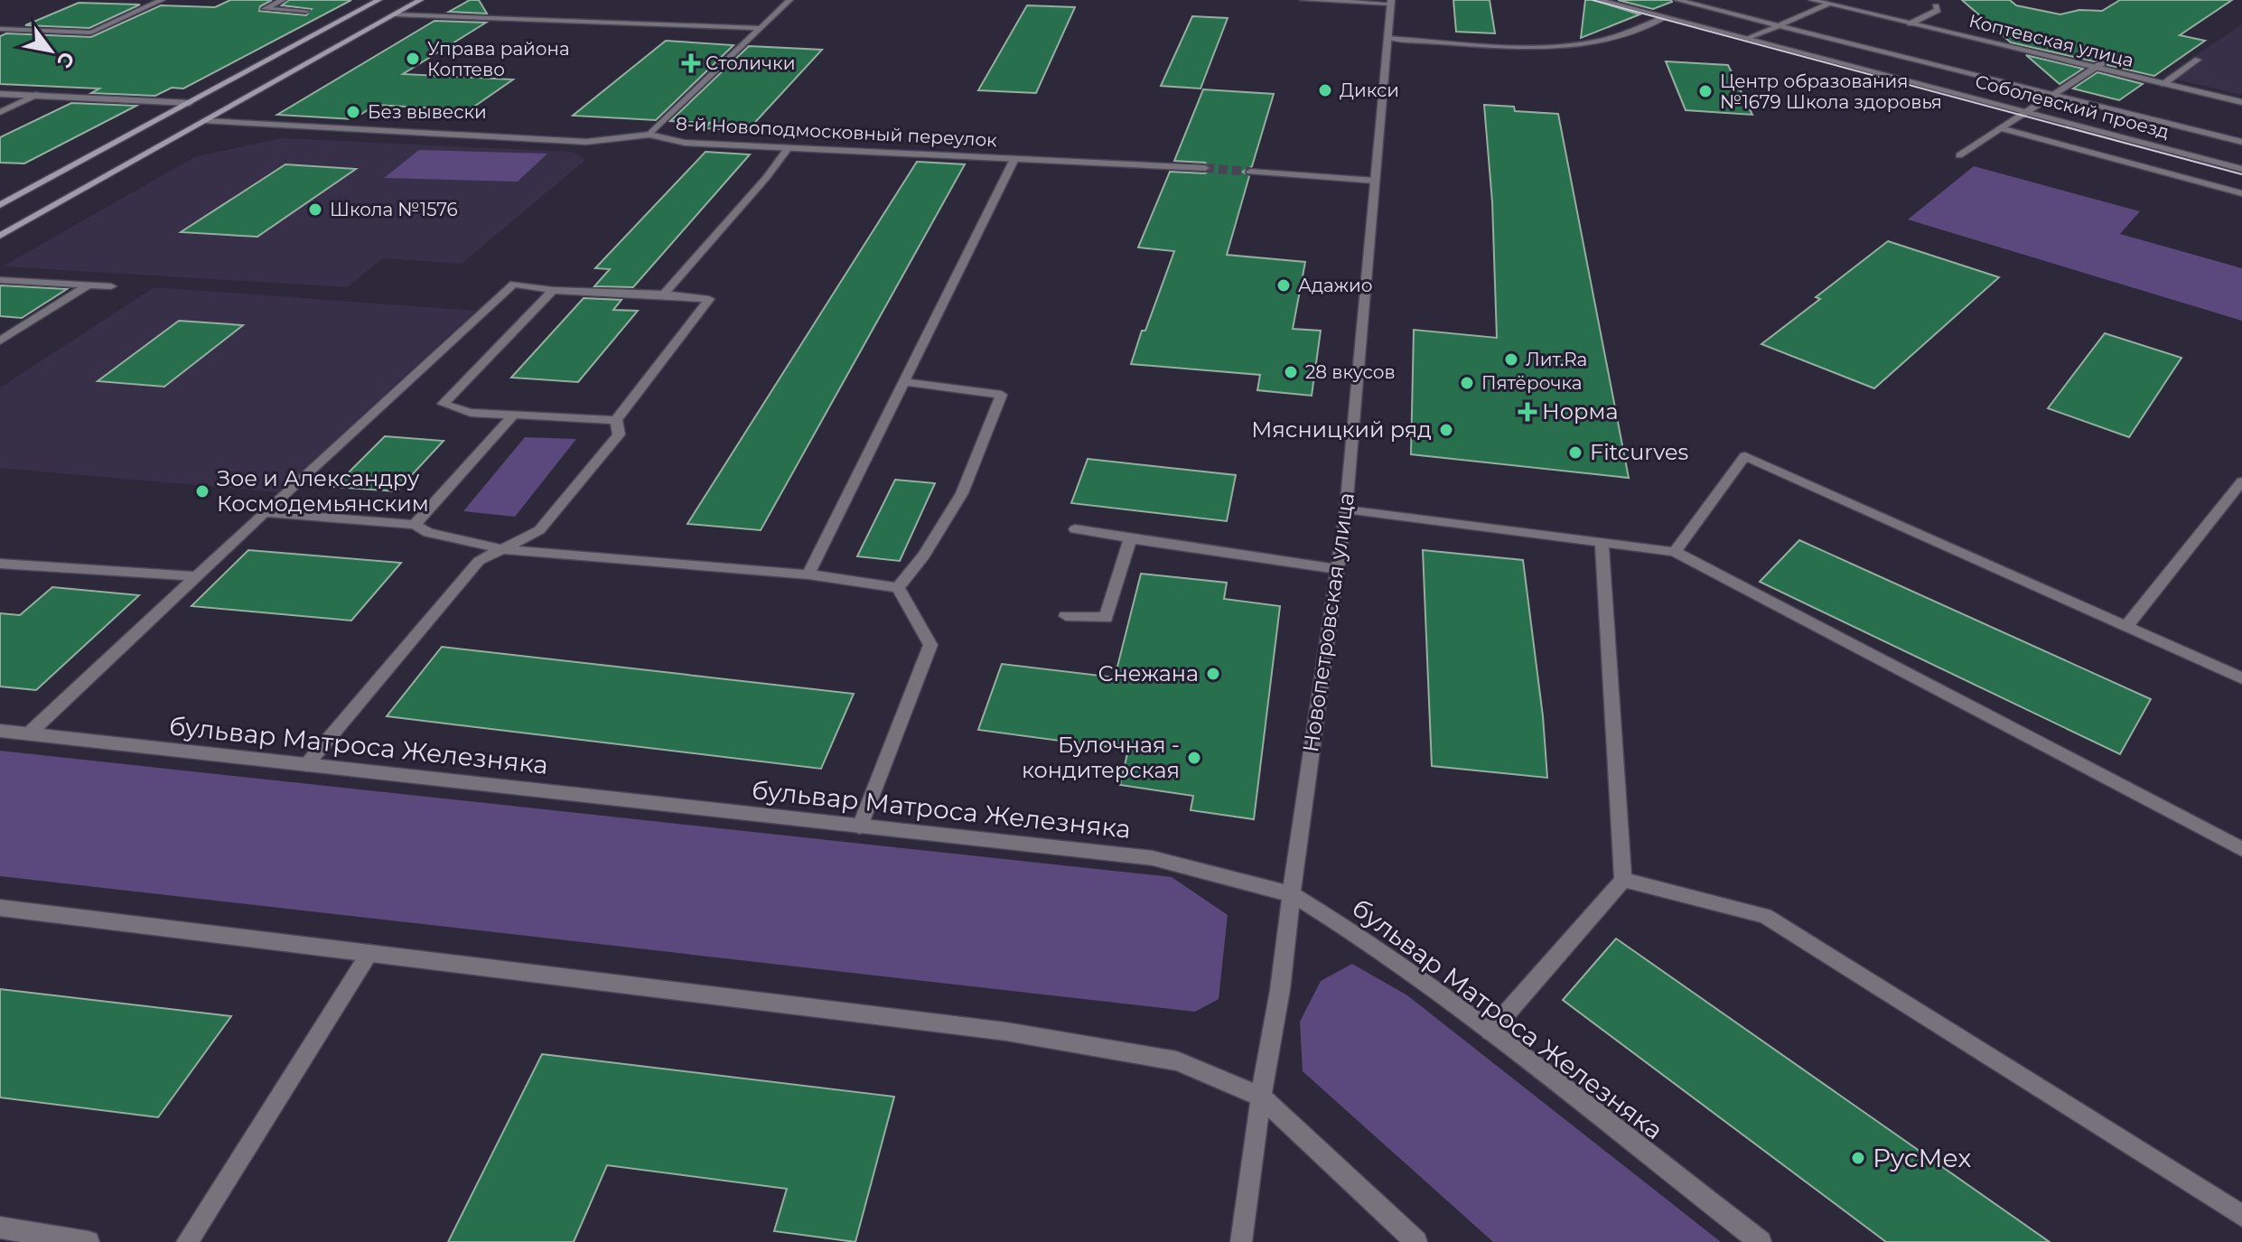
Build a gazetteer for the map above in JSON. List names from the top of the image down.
{
  "streets": {
    "street": [
      "Коптевская улица",
      "Соболевский проезд",
      "8-й Новоподмосковный переулок",
      "Новопетровская улица",
      "бульвар Матроса Железняка"
    ]
  },
  "crossings": [
    ["Новопетровская улица", "бульвар Матроса Железняка"]
  ],
  "places": {
    "other": [
      "Управа района Коптево",
      "Дикси",
      "Центр образования №1679 Школа здоровья",
      "Без вывески",
      "Школа №1576",
      "Адажио",
      "Лит.Ra",
      "28 вкусов",
      "Пятёрочка",
      "Мясницкий ряд",
      "Fitcurves",
      "Зое и Александру Космодемьянским",
      "Снежана",
      "Булочная - кондитерская",
      "РусМех"
    ],
    "health": ["Столички", "Норма"]
  },
  "north": "bottom right"
}
